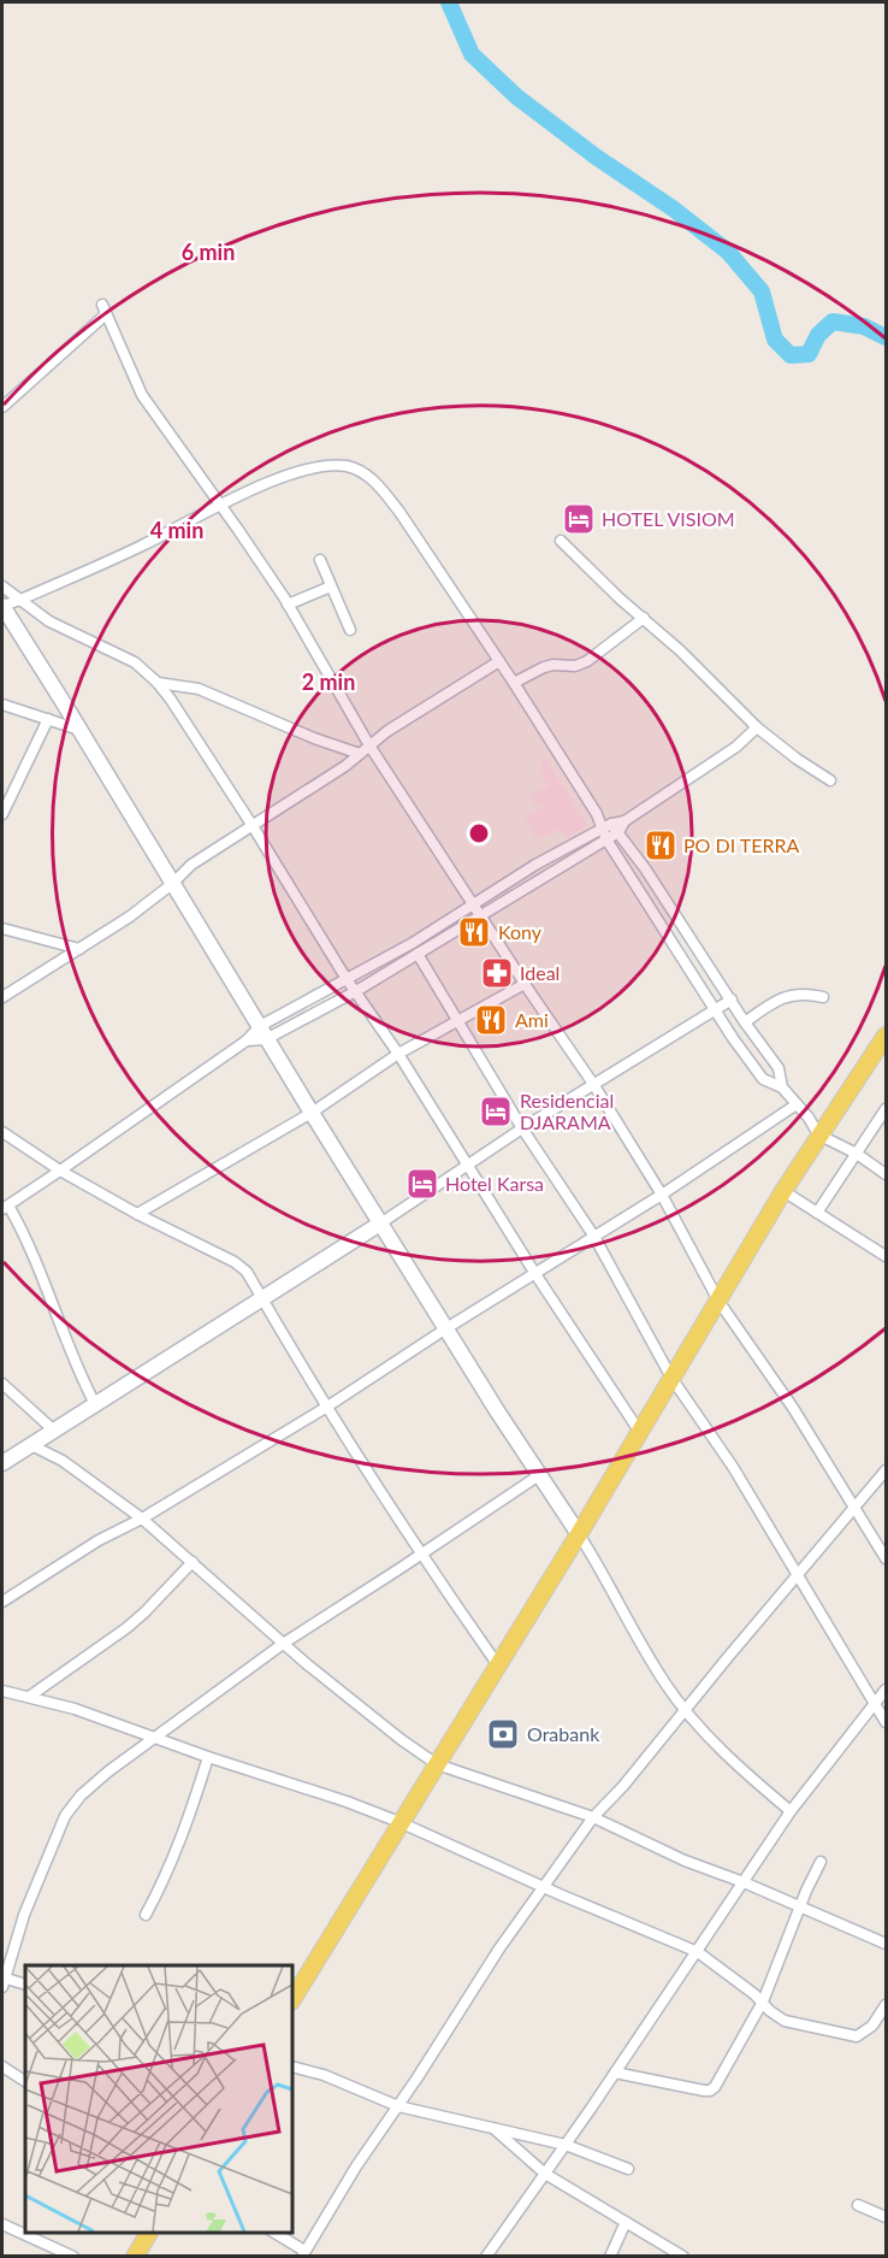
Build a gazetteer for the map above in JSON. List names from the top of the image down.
{
  "places": {
    "hotel": ["HOTEL VISIOM", "Residencial DJARAMA", "Hotel Karsa"],
    "restaurant": ["PO DI TERRA", "Kony", "Ami"],
    "pharmacy": ["Ideal"],
    "bank": ["Orabank"]
  },
  "rings": ["6 min", "4 min", "2 min"]
}
